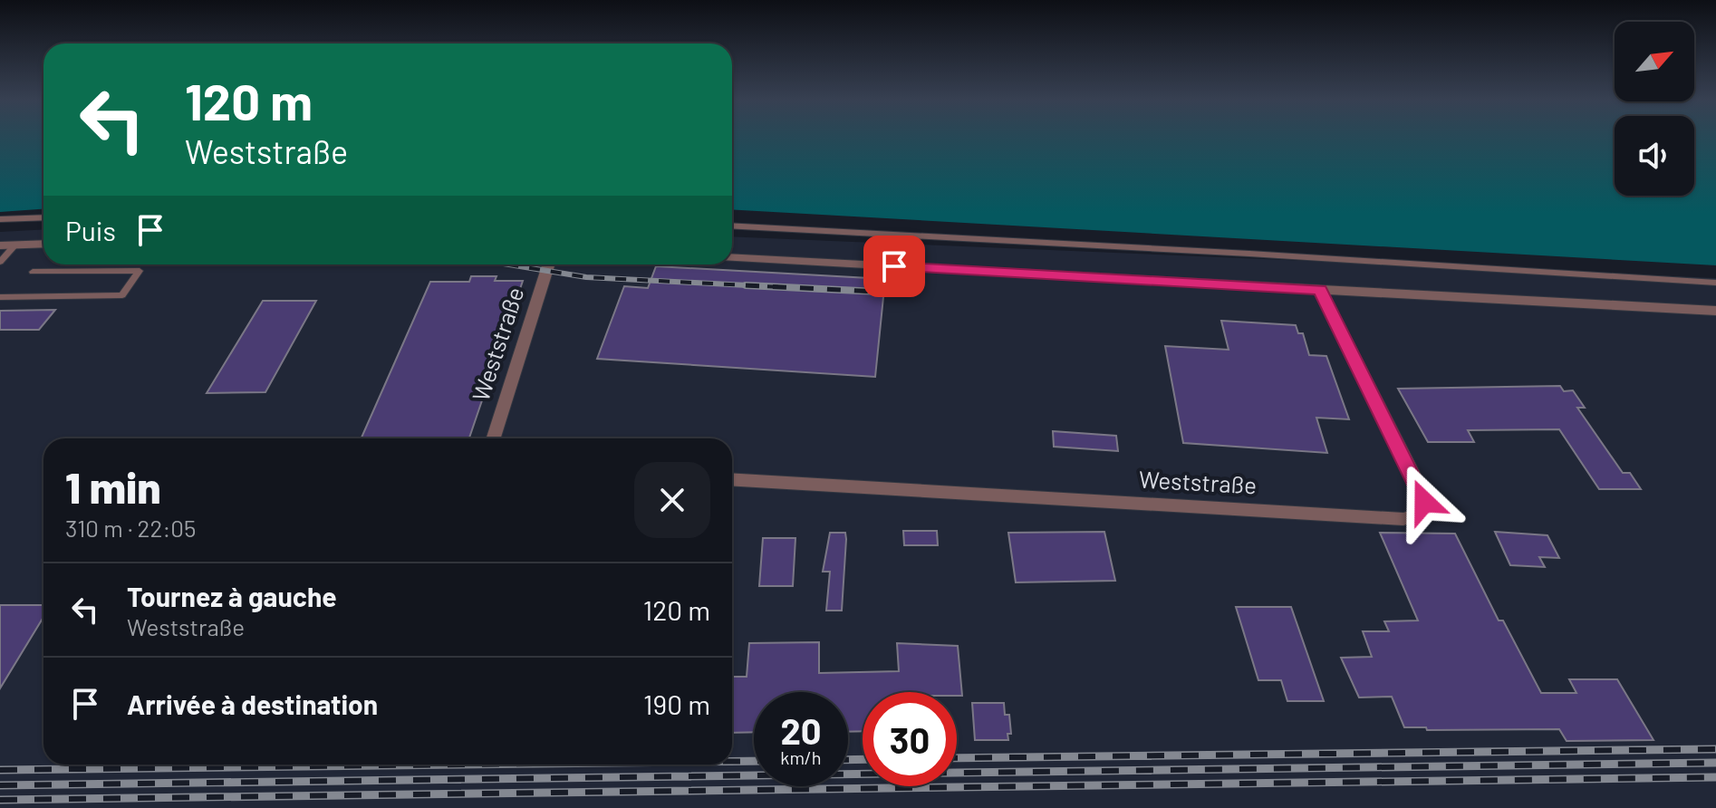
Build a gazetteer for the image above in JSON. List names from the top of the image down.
{
  "streets": {
    "street": ["Weststraße"]
  },
  "north": "top right",
  "page": {
    "turn": ["120 m", "Weststraße"],
    "then": "Puis",
    "heading": ["1 min", "310 m · 22:05"],
    "list": [
      {
        "name": "Tournez à gauche",
        "note": "Weststraße",
        "value": "120 m"
      },
      {
        "name": "Arrivée à destination",
        "value": "190 m"
      }
    ],
    "speed": "20 km/h",
    "limit": "30"
  }
}
